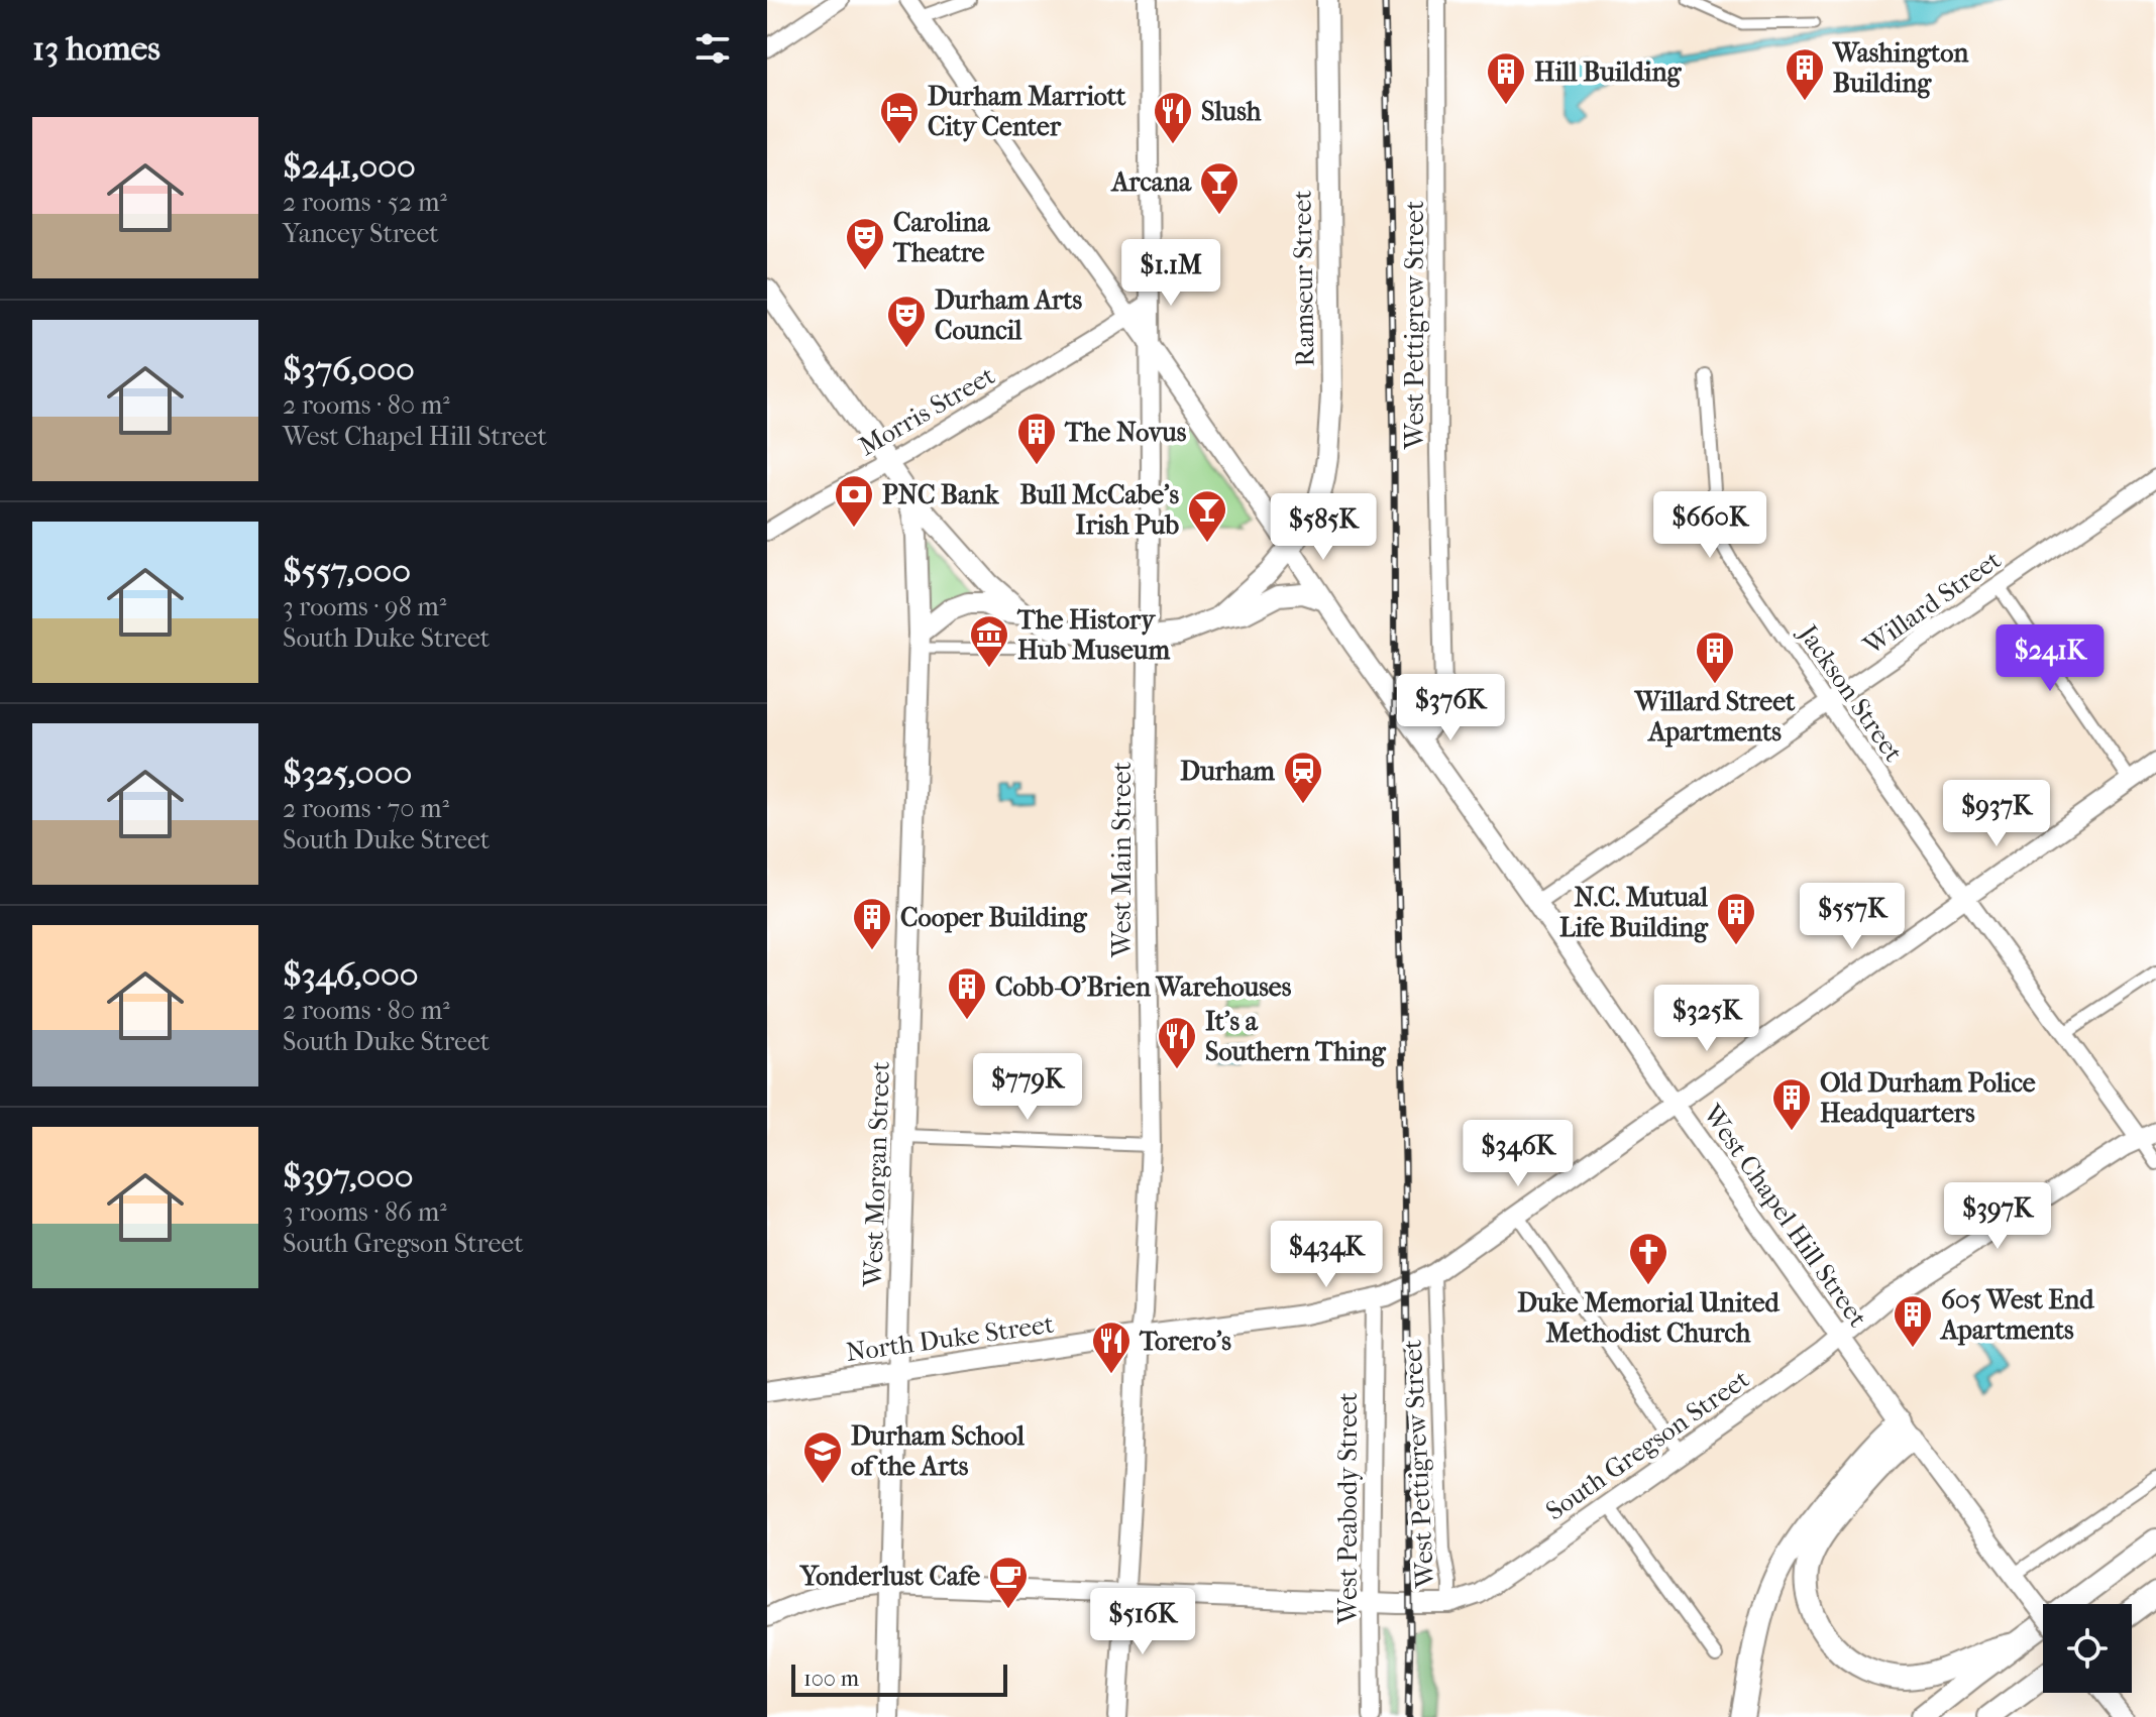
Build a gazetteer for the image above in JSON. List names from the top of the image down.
{
  "streets": {
    "main road": [
      "Ramseur Street",
      "West Main Street",
      "West Morgan Street",
      "West Chapel Hill Street",
      "North Duke Street",
      "South Gregson Street"
    ],
    "street": [
      "West Pettigrew Street",
      "Morris Street",
      "Willard Street",
      "Jackson Street",
      "West Peabody Street"
    ]
  },
  "crossings": [
    ["Ramseur Street", "West Chapel Hill Street"],
    ["West Pettigrew Street", "West Chapel Hill Street"],
    ["West Pettigrew Street", "North Duke Street"],
    ["West Pettigrew Street", "South Gregson Street"],
    ["Morris Street", "West Main Street"],
    ["Morris Street", "West Morgan Street"],
    ["Willard Street", "Jackson Street"],
    ["Willard Street", "West Chapel Hill Street"],
    ["Jackson Street", "North Duke Street"],
    ["Jackson Street", "South Gregson Street"],
    ["West Main Street", "West Chapel Hill Street"],
    ["West Main Street", "North Duke Street"],
    ["West Main Street", "South Gregson Street"],
    ["West Morgan Street", "North Duke Street"],
    ["West Morgan Street", "South Gregson Street"],
    ["West Chapel Hill Street", "North Duke Street"],
    ["West Chapel Hill Street", "South Gregson Street"],
    ["North Duke Street", "West Peabody Street"],
    ["South Gregson Street", "West Peabody Street"]
  ],
  "places": {
    "building": [
      "Washington Building",
      "Hill Building",
      "The Novus",
      "Willard Street Apartments",
      "N.C. Mutual Life Building",
      "Cooper Building",
      "Cobb-O'Brien Warehouses",
      "Old Durham Police Headquarters",
      "605 West End Apartments"
    ],
    "hotel": ["Durham Marriott City Center"],
    "restaurant": ["Slush", "It’s a Southern Thing", "Torero's"],
    "bar": ["Arcana", "Bull McCabe's Irish Pub"],
    "theatre": ["Carolina Theatre", "Durham Arts Council"],
    "bank": ["PNC Bank"],
    "museum": ["The History Hub Museum"],
    "station": ["Durham"],
    "church": ["Duke Memorial United Methodist Church"],
    "school or university": ["Durham School of the Arts"],
    "cafe": ["Yonderlust Cafe"]
  },
  "scale_bar": "100 m",
  "page": {
    "heading": "13 homes",
    "list": [
      {
        "name": "$241,000",
        "note": "2 rooms · 52 m² · Yancey Street"
      },
      {
        "name": "$376,000",
        "note": "2 rooms · 80 m² · West Chapel Hill Street"
      },
      {
        "name": "$557,000",
        "note": "3 rooms · 98 m² · South Duke Street"
      },
      {
        "name": "$325,000",
        "note": "2 rooms · 70 m² · South Duke Street"
      },
      {
        "name": "$346,000",
        "note": "2 rooms · 80 m² · South Duke Street"
      },
      {
        "name": "$397,000",
        "note": "3 rooms · 86 m² · South Gregson Street"
      }
    ],
    "price": [
      "$1.1M",
      "$660K",
      "$585K",
      "$241K",
      "$376K",
      "$937K",
      "$557K",
      "$325K",
      "$779K",
      "$346K",
      "$397K",
      "$434K",
      "$516K"
    ],
    "scale": "100 m"
  }
}
